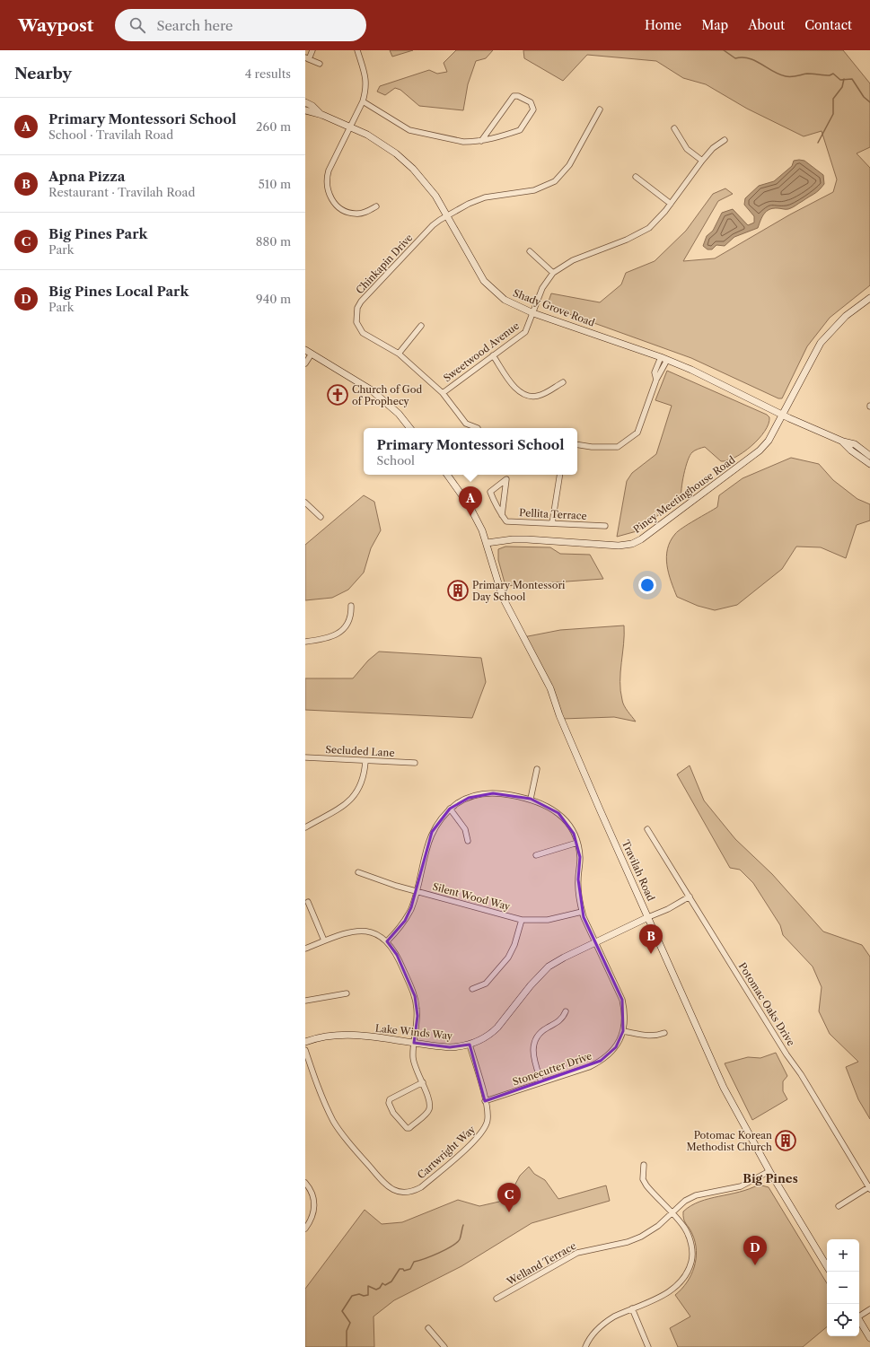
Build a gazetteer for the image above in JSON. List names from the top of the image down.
{
  "streets": {
    "main road": [
      "Shady Grove Road",
      "Piney Meetinghouse Road",
      "Travilah Road",
      "Lake Winds Way"
    ],
    "street": [
      "Chinkapin Drive",
      "Sweetwood Avenue",
      "Pellita Terrace",
      "Secluded Lane",
      "Silent Wood Way",
      "Potomac Oaks Drive",
      "Stonecutter Drive",
      "Cartwright Way",
      "Welland Terrace"
    ]
  },
  "crossings": [
    ["Chinkapin Drive", "Shady Grove Road"],
    ["Chinkapin Drive", "Sweetwood Avenue"],
    ["Shady Grove Road", "Sweetwood Avenue"],
    ["Shady Grove Road", "Piney Meetinghouse Road"],
    ["Piney Meetinghouse Road", "Travilah Road"],
    ["Travilah Road", "Lake Winds Way"],
    ["Travilah Road", "Welland Terrace"],
    ["Silent Wood Way", "Stonecutter Drive"],
    ["Lake Winds Way", "Stonecutter Drive"],
    ["Lake Winds Way", "Cartwright Way"],
    ["Stonecutter Drive", "Cartwright Way"]
  ],
  "districts": ["Big Pines"],
  "places": {
    "church": ["Church of God of Prophecy"],
    "building": ["Primary Montessori Day School", "Potomac Korean Methodist Church"]
  },
  "page": {
    "header": "Waypost",
    "search": "Search here",
    "nav": [
      "Home",
      "Map",
      "About",
      "Contact"
    ],
    "heading": ["Nearby", "4 results"],
    "list": [
      {
        "mark": "A",
        "name": "Primary Montessori School",
        "note": "School · Travilah Road",
        "value": "260 m"
      },
      {
        "mark": "B",
        "name": "Apna Pizza",
        "note": "Restaurant · Travilah Road",
        "value": "510 m"
      },
      {
        "mark": "C",
        "name": "Big Pines Park",
        "note": "Park",
        "value": "880 m"
      },
      {
        "mark": "D",
        "name": "Big Pines Local Park",
        "note": "Park",
        "value": "940 m"
      }
    ],
    "popup": ["Primary Montessori School", "School"],
    "pins": [
      "A",
      "B",
      "C",
      "D"
    ],
    "map_buttons": ["+", "−"]
  }
}
